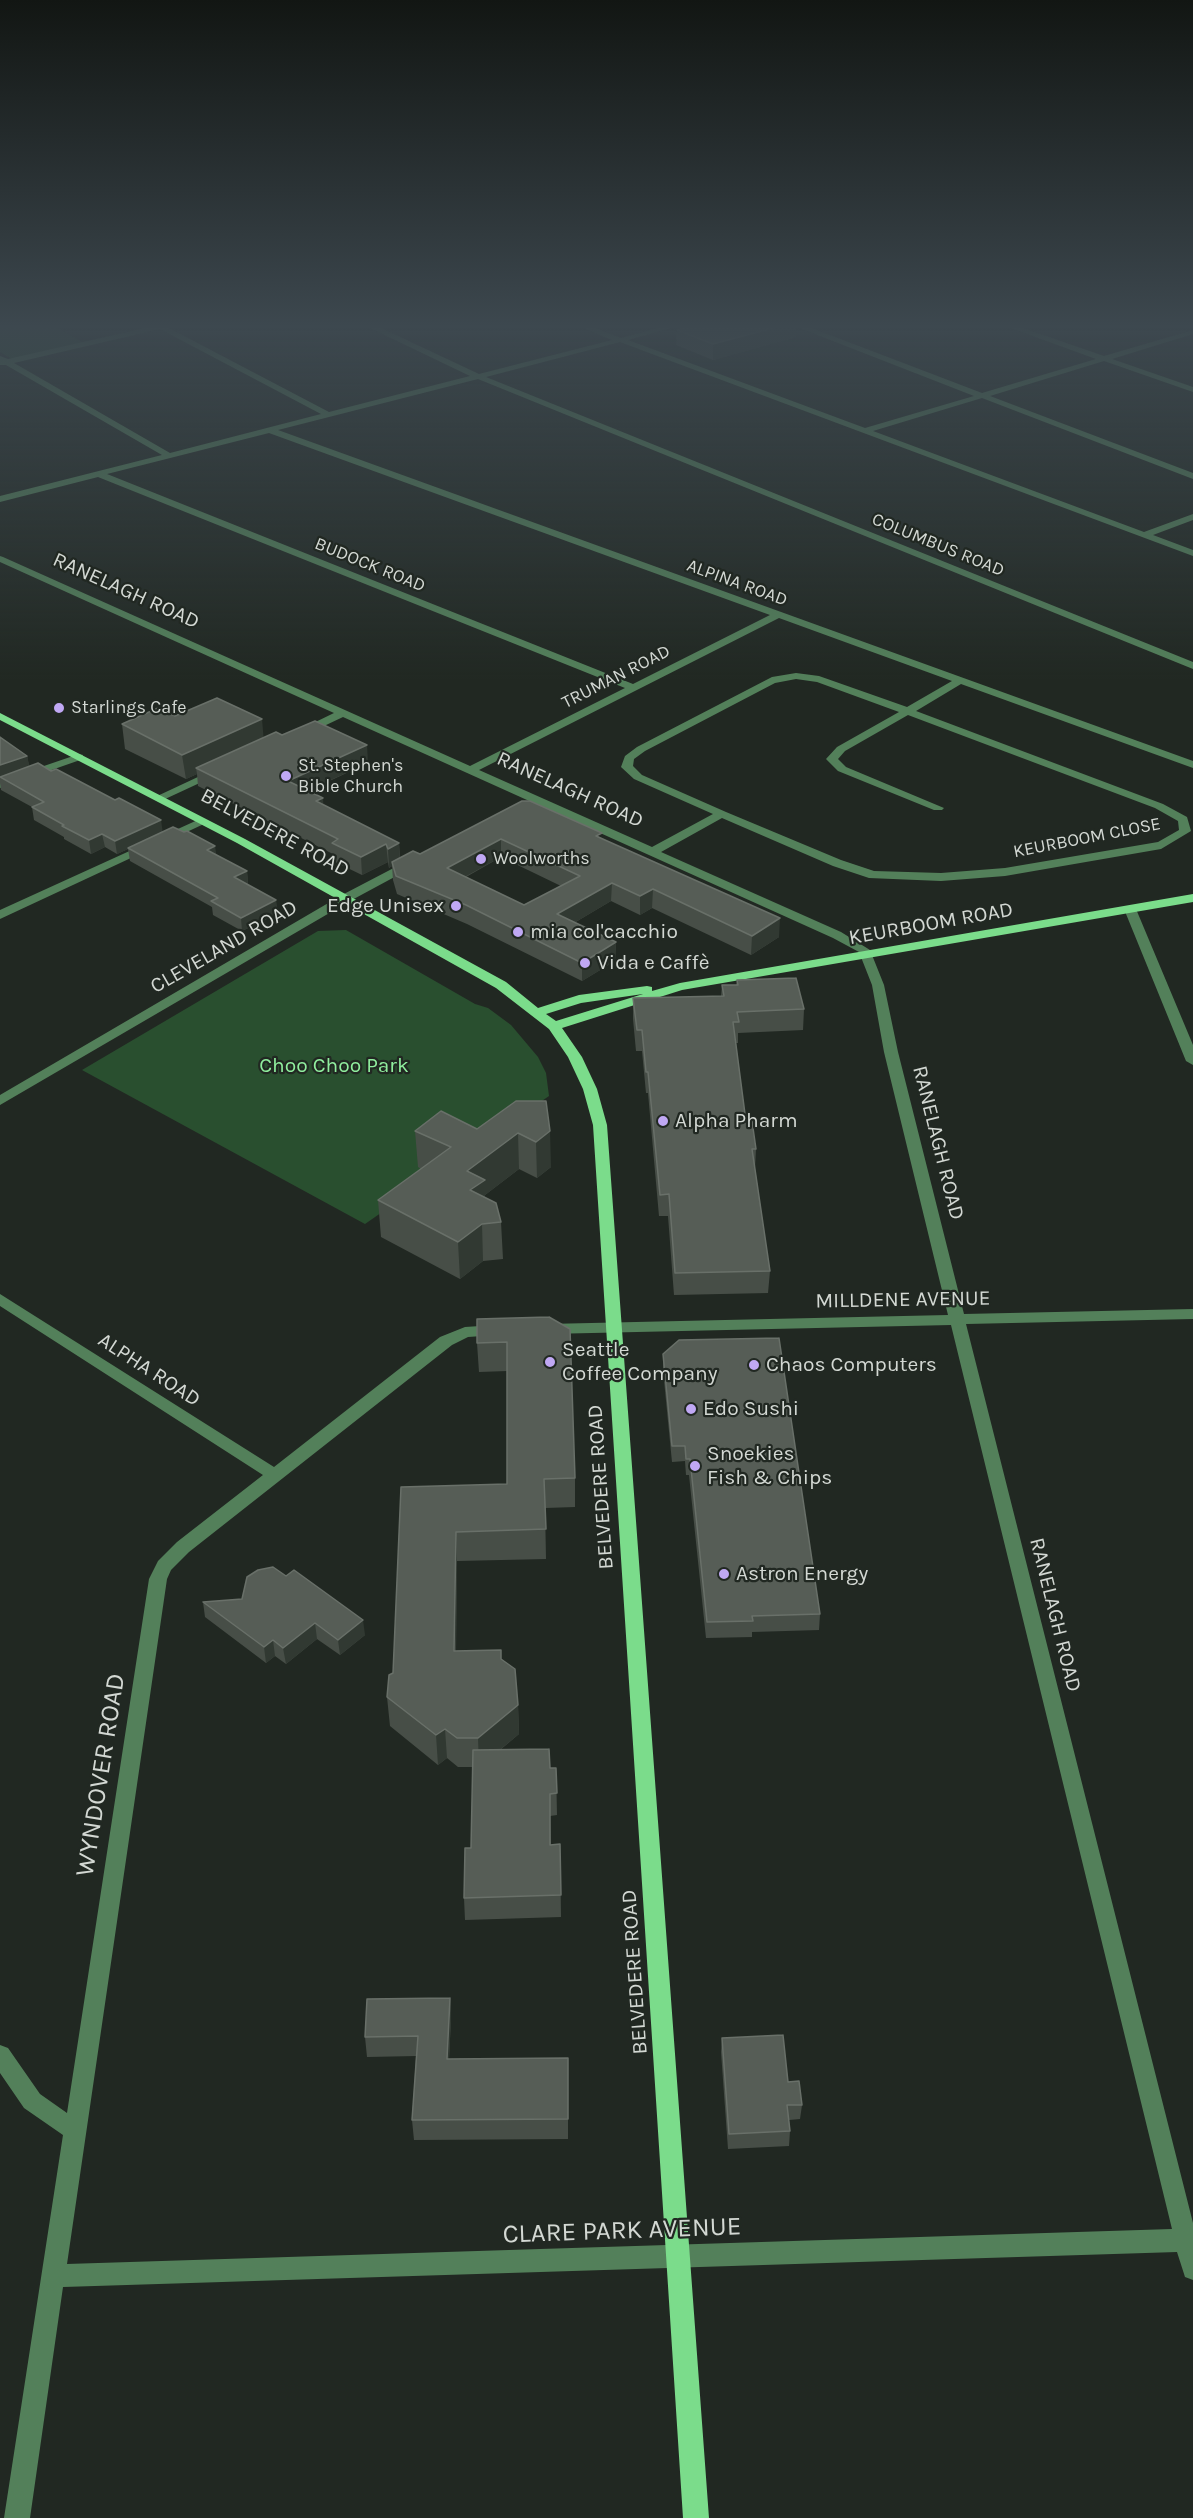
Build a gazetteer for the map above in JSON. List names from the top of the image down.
{
  "streets": {
    "main road": ["BELVEDERE ROAD", "KEURBOOM ROAD"],
    "street": [
      "COLUMBUS ROAD",
      "BUDOCK ROAD",
      "ALPINA ROAD",
      "RANELAGH ROAD",
      "TRUMAN ROAD",
      "KEURBOOM CLOSE",
      "CLEVELAND ROAD",
      "MILLDENE AVENUE",
      "ALPHA ROAD",
      "WYNDOVER ROAD",
      "CLARE PARK AVENUE"
    ]
  },
  "crossings": [
    ["BUDOCK ROAD", "TRUMAN ROAD"],
    ["ALPINA ROAD", "TRUMAN ROAD"],
    ["RANELAGH ROAD", "TRUMAN ROAD"],
    ["RANELAGH ROAD", "KEURBOOM ROAD"],
    ["RANELAGH ROAD", "MILLDENE AVENUE"],
    ["RANELAGH ROAD", "CLARE PARK AVENUE"],
    ["BELVEDERE ROAD", "KEURBOOM ROAD"],
    ["BELVEDERE ROAD", "CLEVELAND ROAD"],
    ["BELVEDERE ROAD", "MILLDENE AVENUE"],
    ["BELVEDERE ROAD", "CLARE PARK AVENUE"],
    ["ALPHA ROAD", "WYNDOVER ROAD"],
    ["WYNDOVER ROAD", "CLARE PARK AVENUE"]
  ],
  "parks": ["Choo Choo Park"],
  "places": [
    "Starlings Cafe",
    "St. Stephen's Bible Church",
    "Woolworths",
    "Edge Unisex",
    "mia col'cacchio",
    "Vida e Caffè",
    "Alpha Pharm",
    "Seattle Coffee Company",
    "Chaos Computers",
    "Edo Sushi",
    "Snoekies Fish & Chips",
    "Astron Energy"
  ]
}
